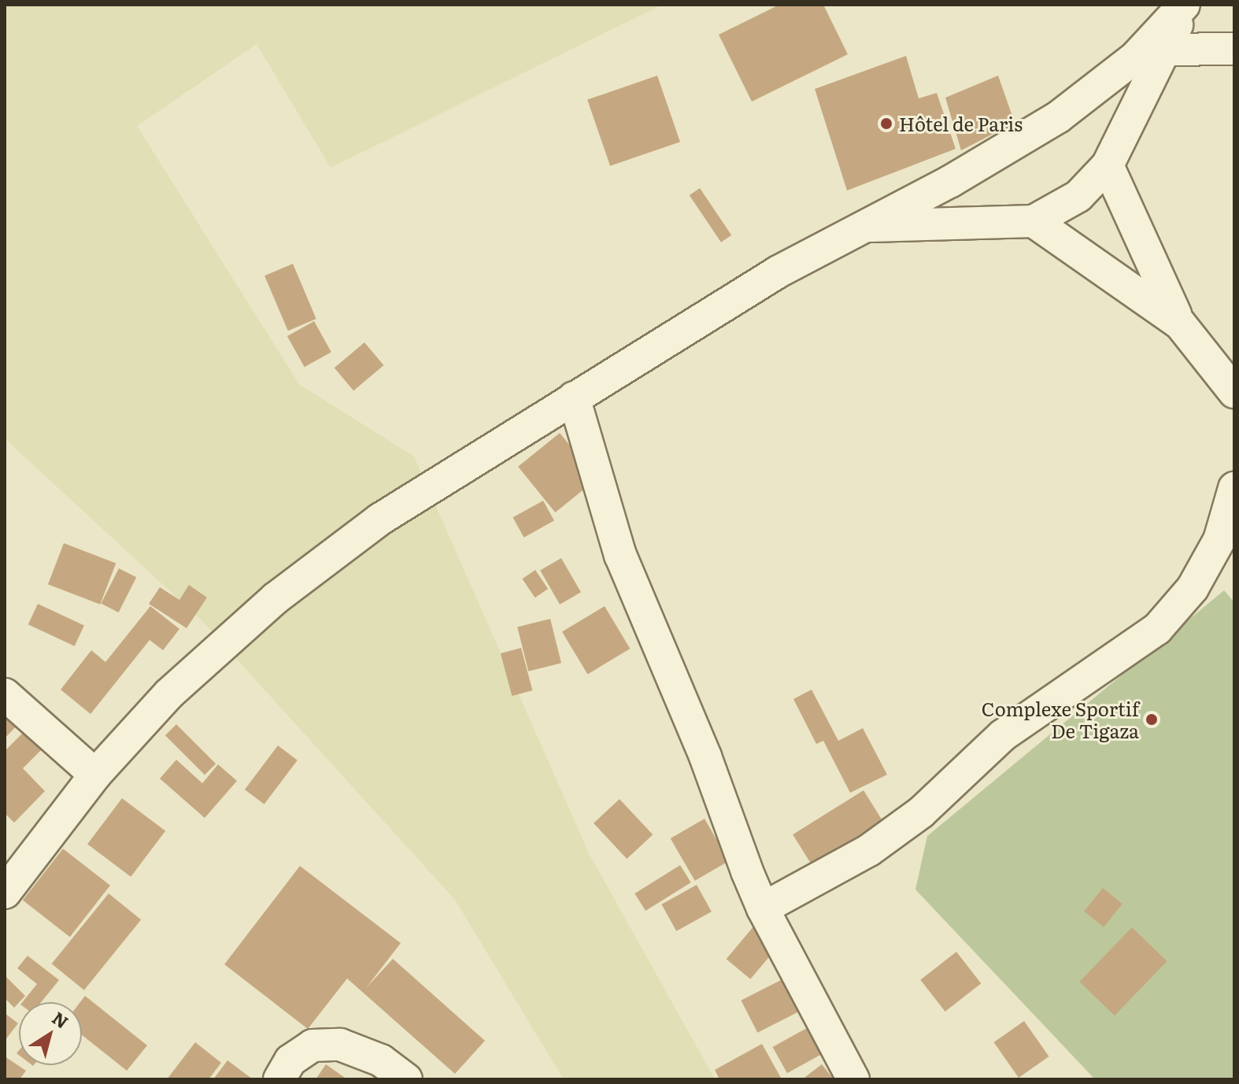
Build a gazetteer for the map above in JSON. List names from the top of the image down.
{
  "places": ["Hôtel de Paris", "Complexe Sportif De Tigaza"],
  "north": "top right"
}
